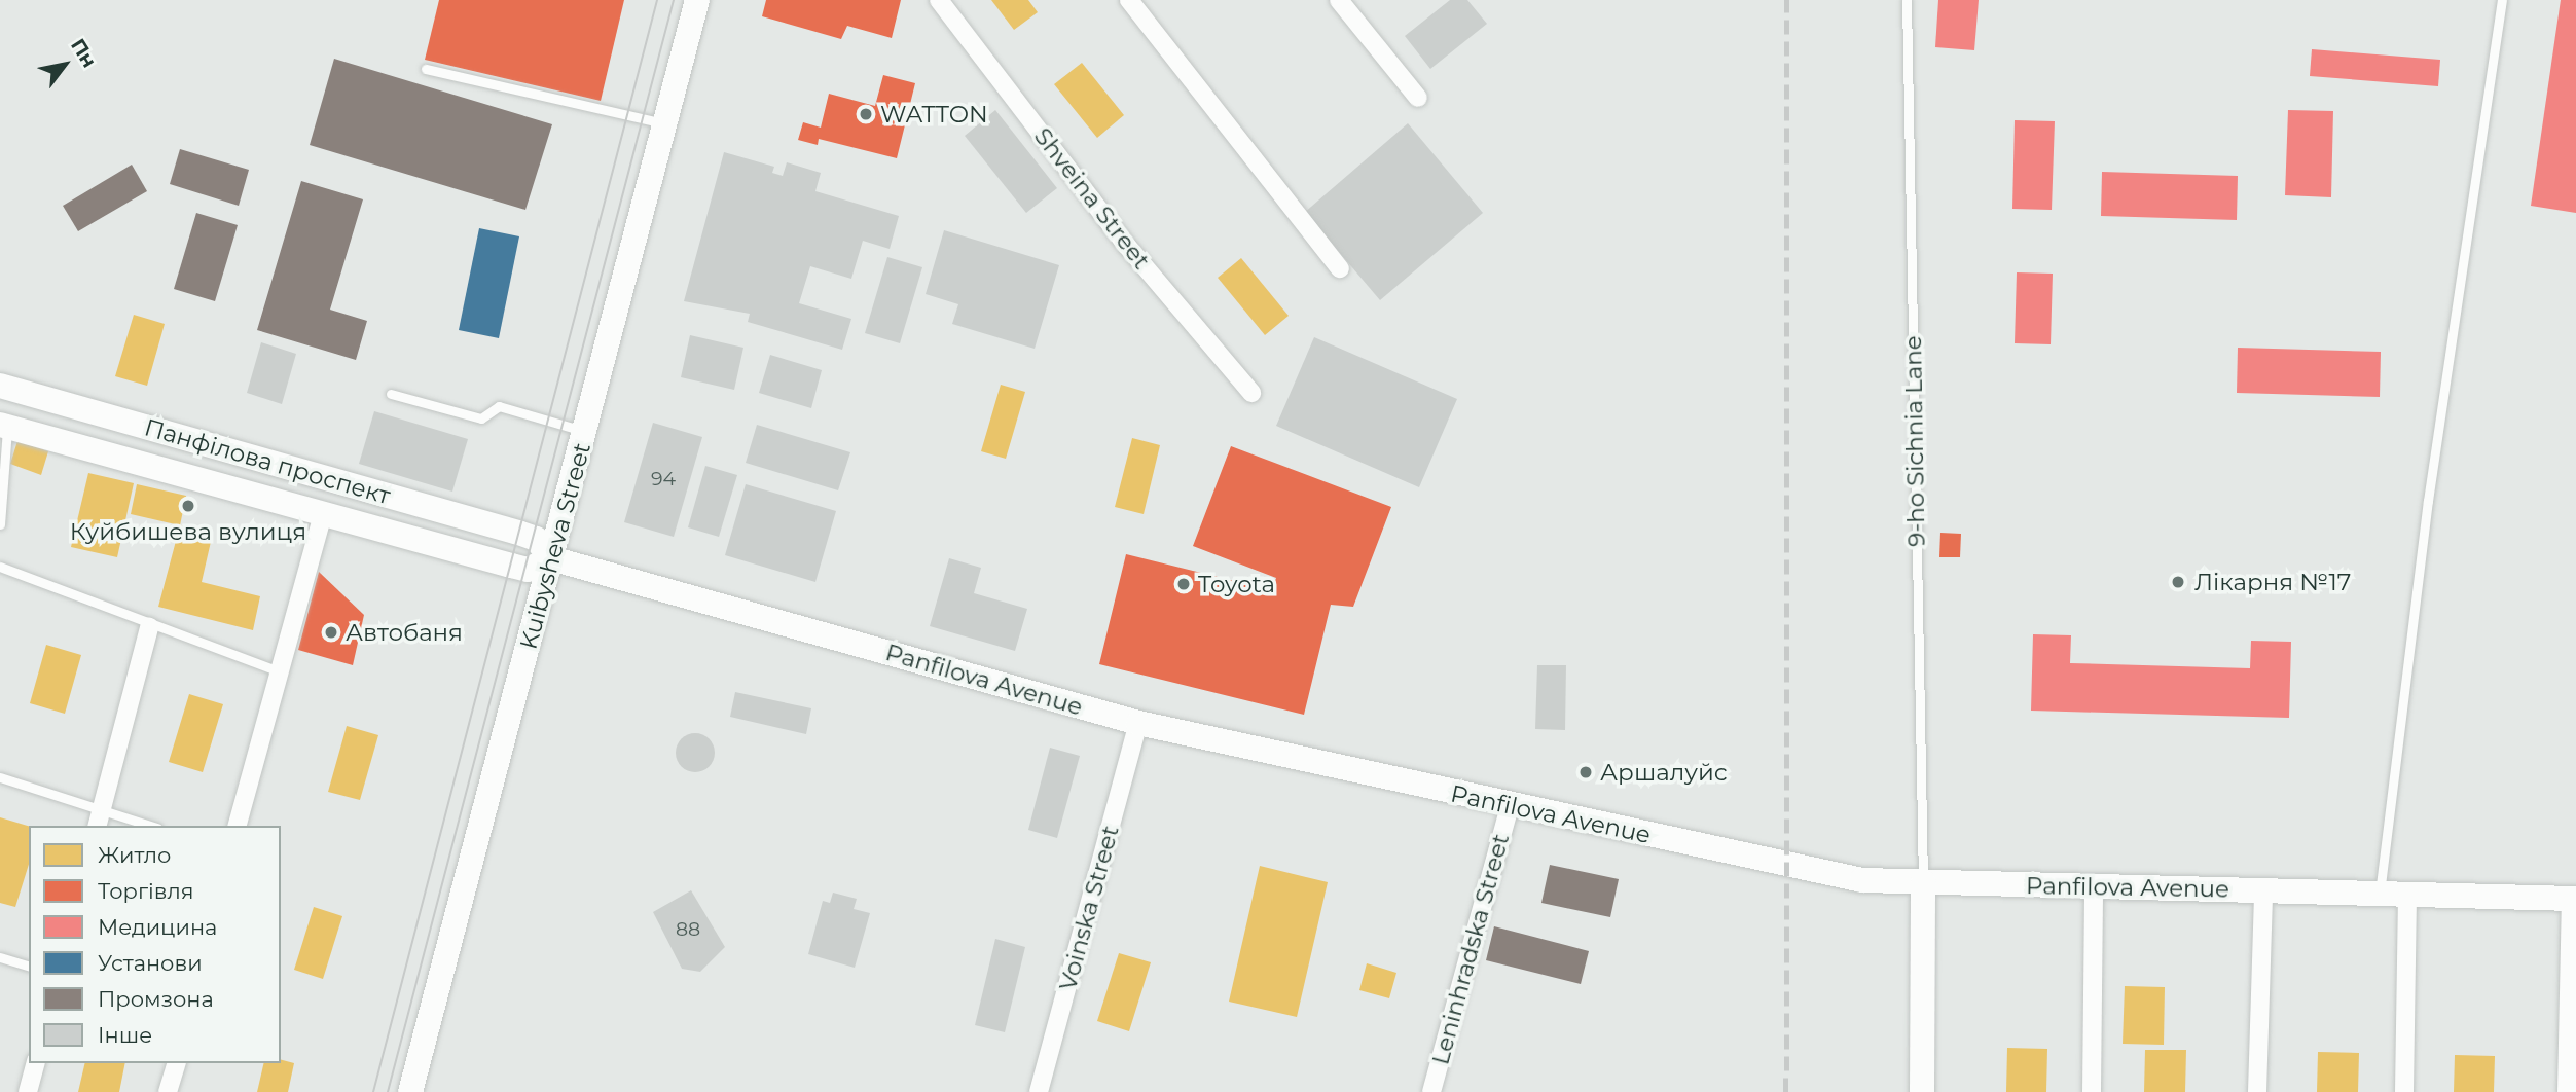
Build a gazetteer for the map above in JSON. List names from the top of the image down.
{
  "streets": {
    "main road": ["Панфілова проспект", "Kuibysheva Street", "Panfilova Avenue"],
    "street": ["Shveina Street", "Voinska Street", "Leninhradska Street"],
    "lane": ["9-ho Sichnia Lane"]
  },
  "crossings": [
    ["9-ho Sichnia Lane", "Panfilova Avenue"],
    ["Панфілова проспект", "Kuibysheva Street"],
    ["Панфілова проспект", "Panfilova Avenue"],
    ["Kuibysheva Street", "Panfilova Avenue"],
    ["Panfilova Avenue", "Voinska Street"],
    ["Panfilova Avenue", "Leninhradska Street"]
  ],
  "places": [
    "WATTON",
    "Куйбишева вулиця",
    "Лікарня №17",
    "Toyota",
    "Автобаня",
    "Аршалуйс"
  ],
  "house_numbers": ["94", "88"],
  "legend": [
    "Житло",
    "Торгівля",
    "Медицина",
    "Установи",
    "Промзона",
    "Інше"
  ],
  "north": "top right"
}
